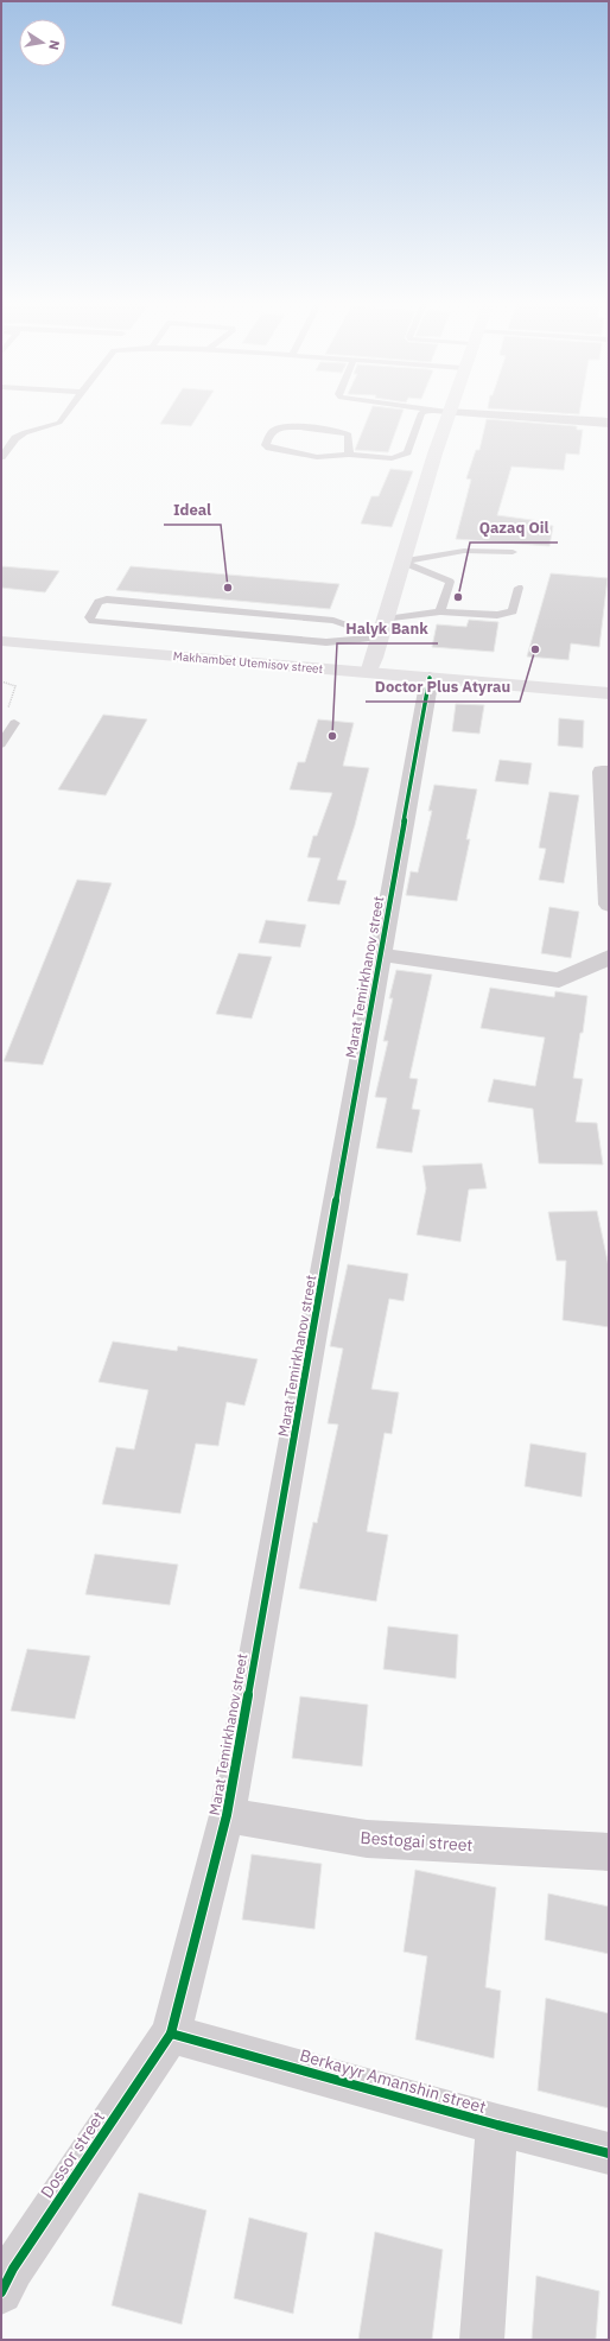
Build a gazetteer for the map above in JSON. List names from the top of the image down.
{
  "streets": {
    "street": [
      "Makhambet Utemisov street",
      "Marat Temirkhanov street",
      "Bestogai street",
      "Berkayyr Amanshin street",
      "Dossor street"
    ]
  },
  "crossings": [
    ["Makhambet Utemisov street", "Marat Temirkhanov street"],
    ["Marat Temirkhanov street", "Bestogai street"],
    ["Marat Temirkhanov street", "Berkayyr Amanshin street"],
    ["Marat Temirkhanov street", "Dossor street"],
    ["Berkayyr Amanshin street", "Dossor street"]
  ],
  "places": [
    "Ideal",
    "Qazaq Oil",
    "Doctor Plus Atyrau",
    "Halyk Bank"
  ],
  "north": "right"
}
